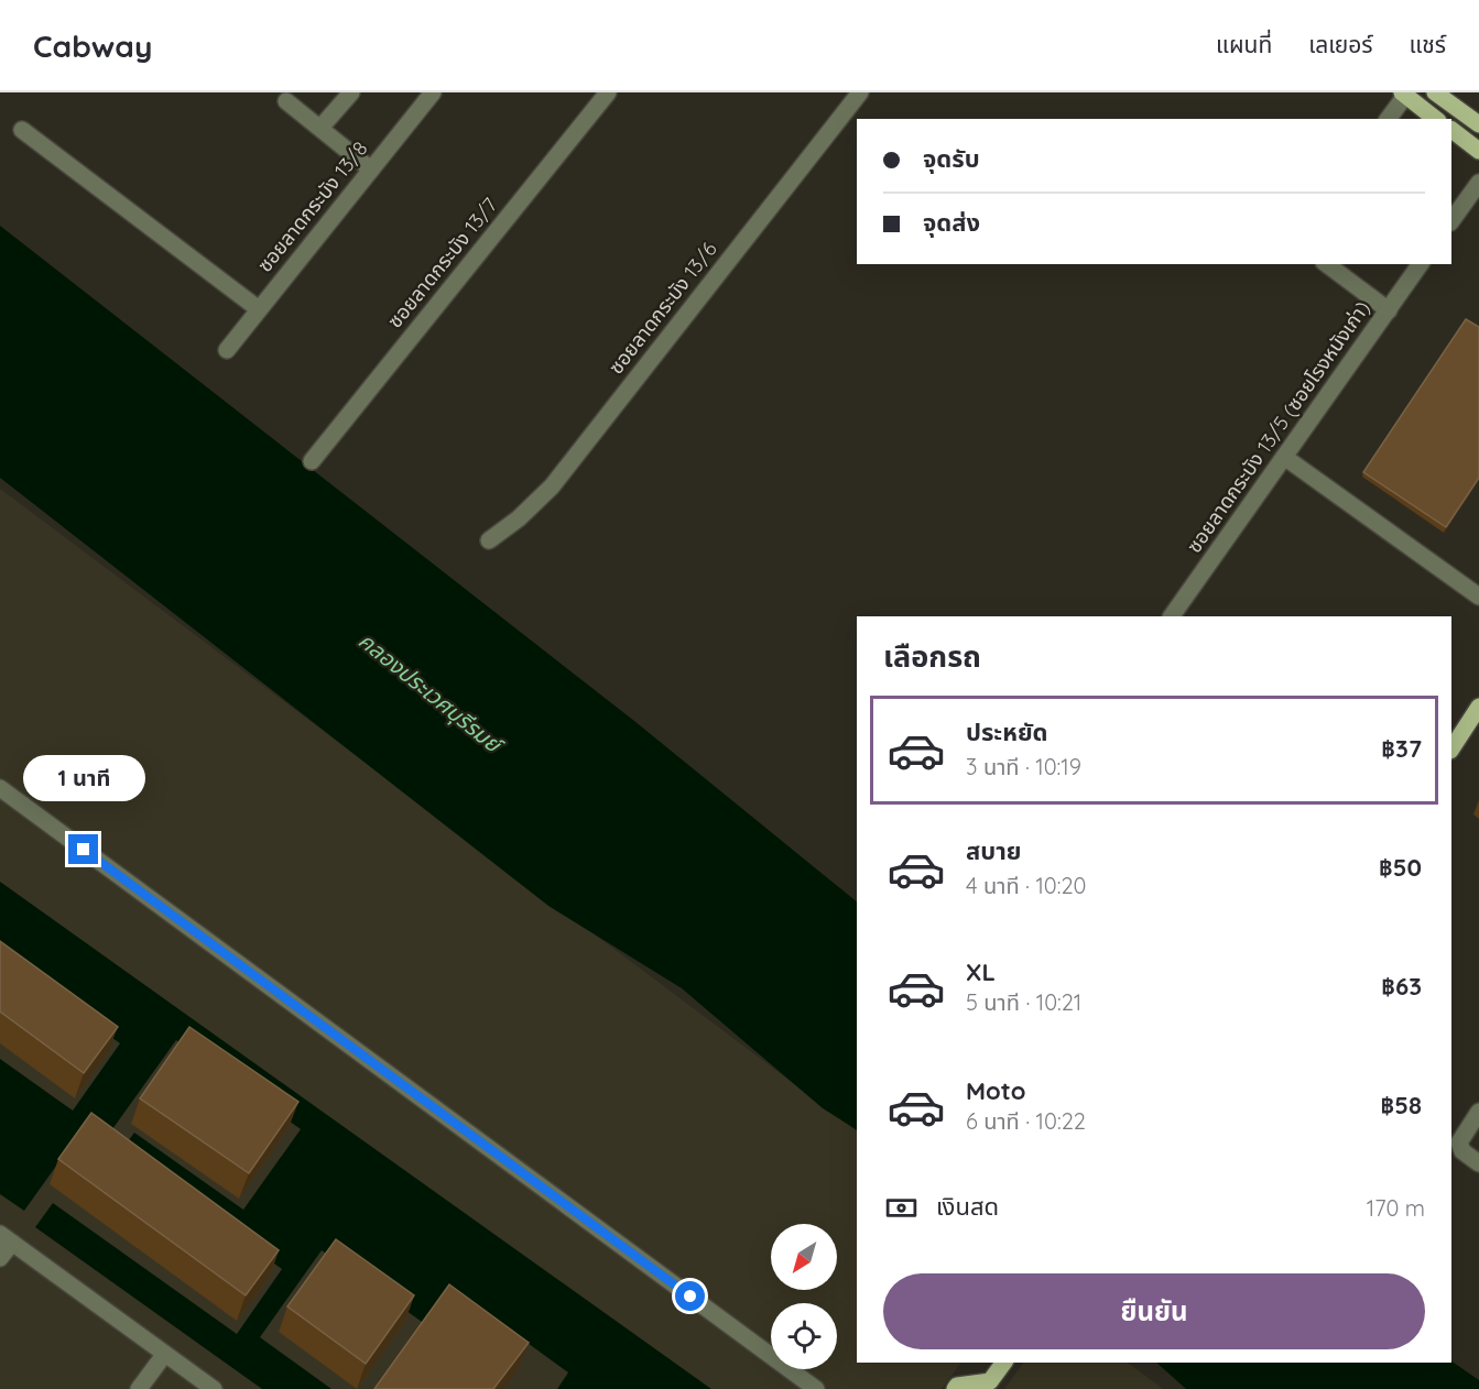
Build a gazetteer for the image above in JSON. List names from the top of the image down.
{
  "streets": {
    "street": [
      "ซอยลาดกระบัง 13/8",
      "ซอยลาดกระบัง 13/7",
      "ซอยลาดกระบัง 13/6",
      "ซอยลาดกระบัง 13/5 (ซอยโรงหนังเก่า)"
    ]
  },
  "water": ["คลองประเวศบุรีรมย์"],
  "north": "bottom left",
  "page": {
    "header": "Cabway",
    "nav": ["แผนที่", "เลเยอร์", "แชร์"],
    "banner": ["จุดรับ", "จุดส่ง"],
    "heading": "เลือกรถ",
    "list": [
      {
        "name": "ประหยัด",
        "note": "3 นาที · 10:19",
        "value": "฿37"
      },
      {
        "name": "สบาย",
        "note": "4 นาที · 10:20",
        "value": "฿50"
      },
      {
        "name": "XL",
        "note": "5 นาที · 10:21",
        "value": "฿63"
      },
      {
        "name": "Moto",
        "note": "6 นาที · 10:22",
        "value": "฿58"
      }
    ],
    "bubble": "1 นาที",
    "pay": ["เงินสด", "170 m"],
    "buttons": "ยืนยัน"
  }
}
